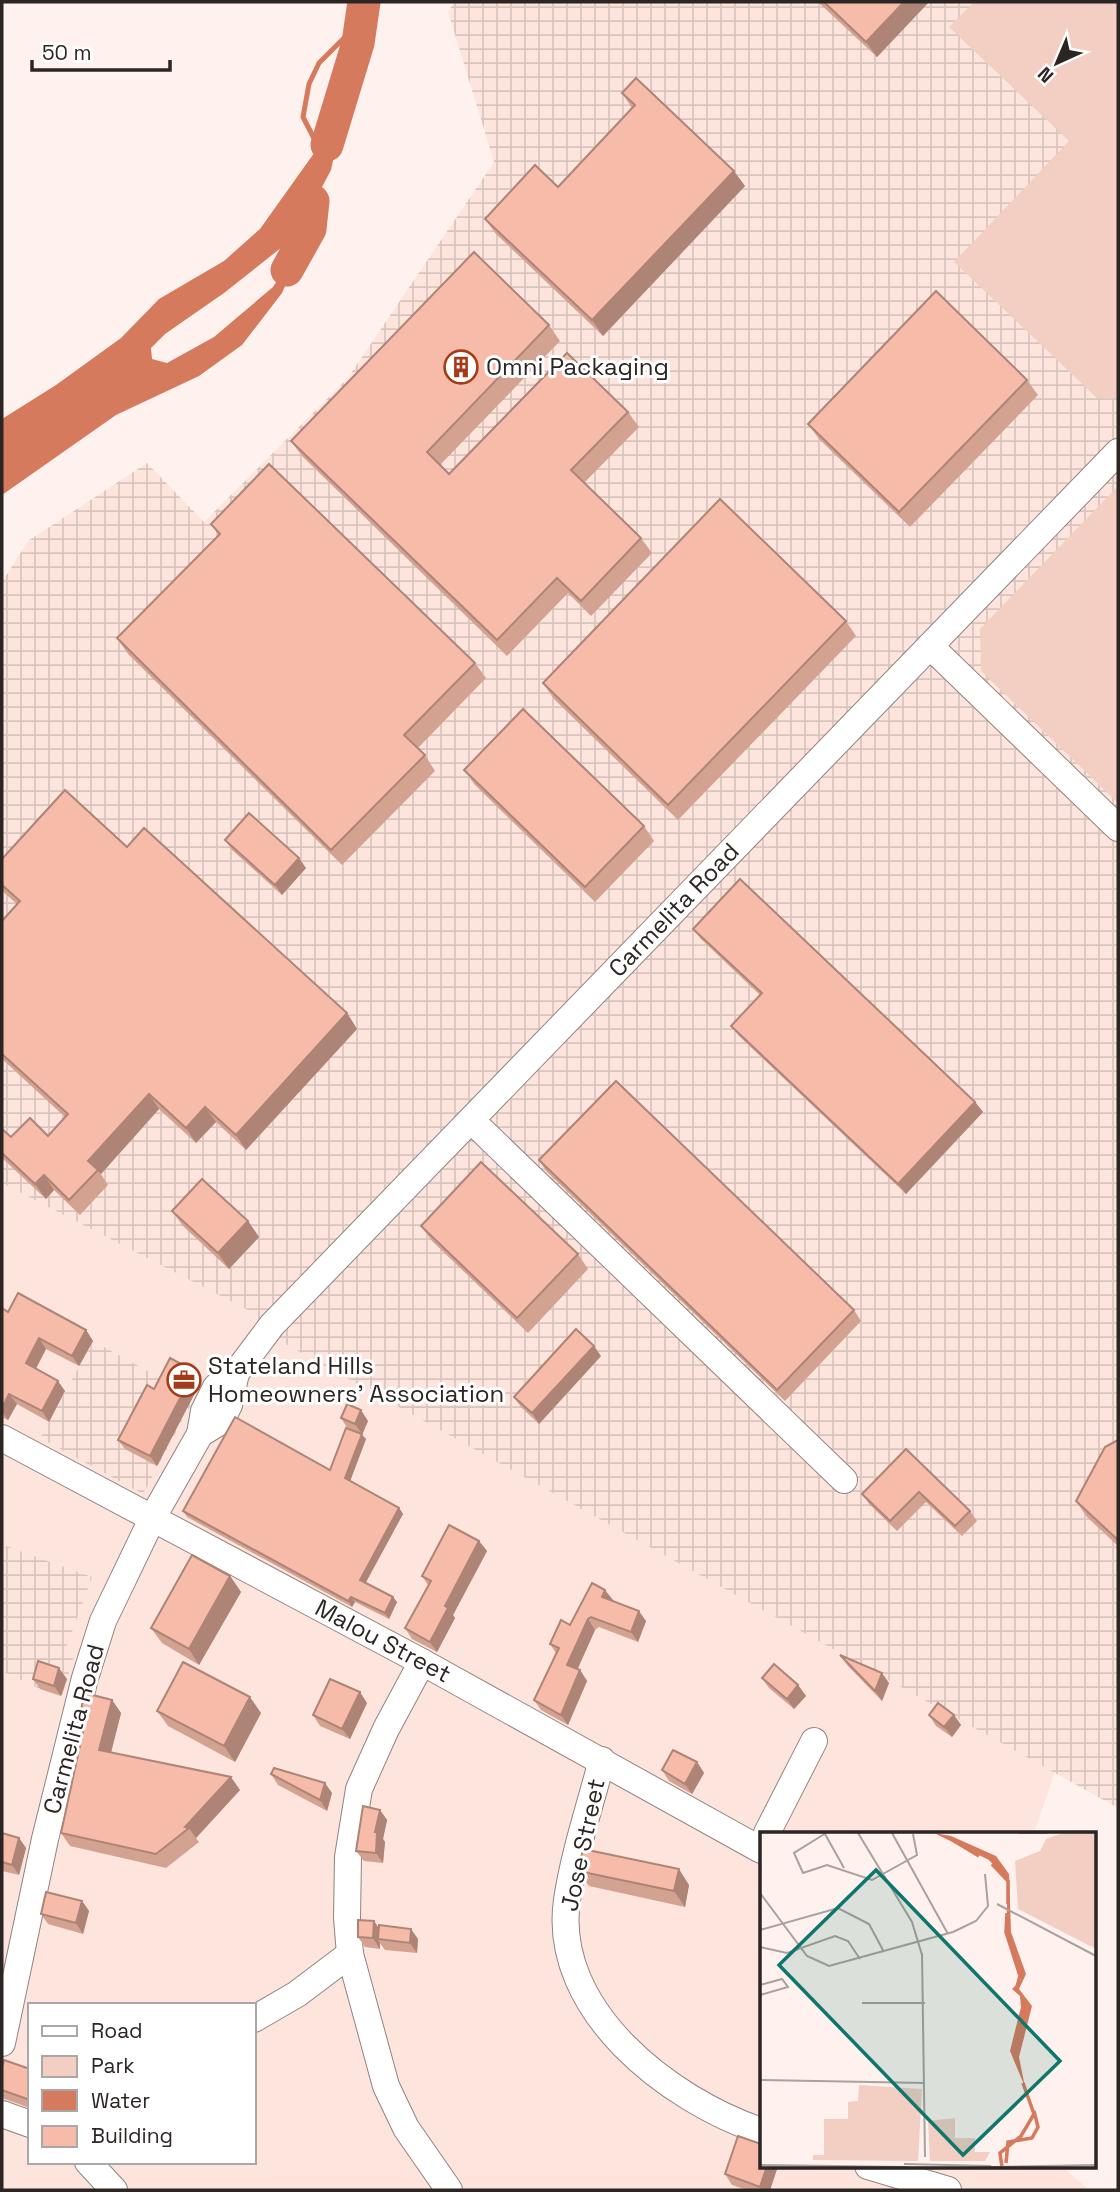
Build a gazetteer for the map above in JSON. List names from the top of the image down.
{
  "streets": {
    "street": ["Carmelita Road", "Malou Street", "Jose Street"]
  },
  "crossings": [
    ["Carmelita Road", "Malou Street"],
    ["Malou Street", "Jose Street"]
  ],
  "places": {
    "building": ["Omni Packaging"],
    "office": ["Stateland Hills Homeowners' Association"]
  },
  "legend": [
    "Road",
    "Park",
    "Water",
    "Building"
  ],
  "scale_bar": "50 m",
  "north": "bottom left"
}
